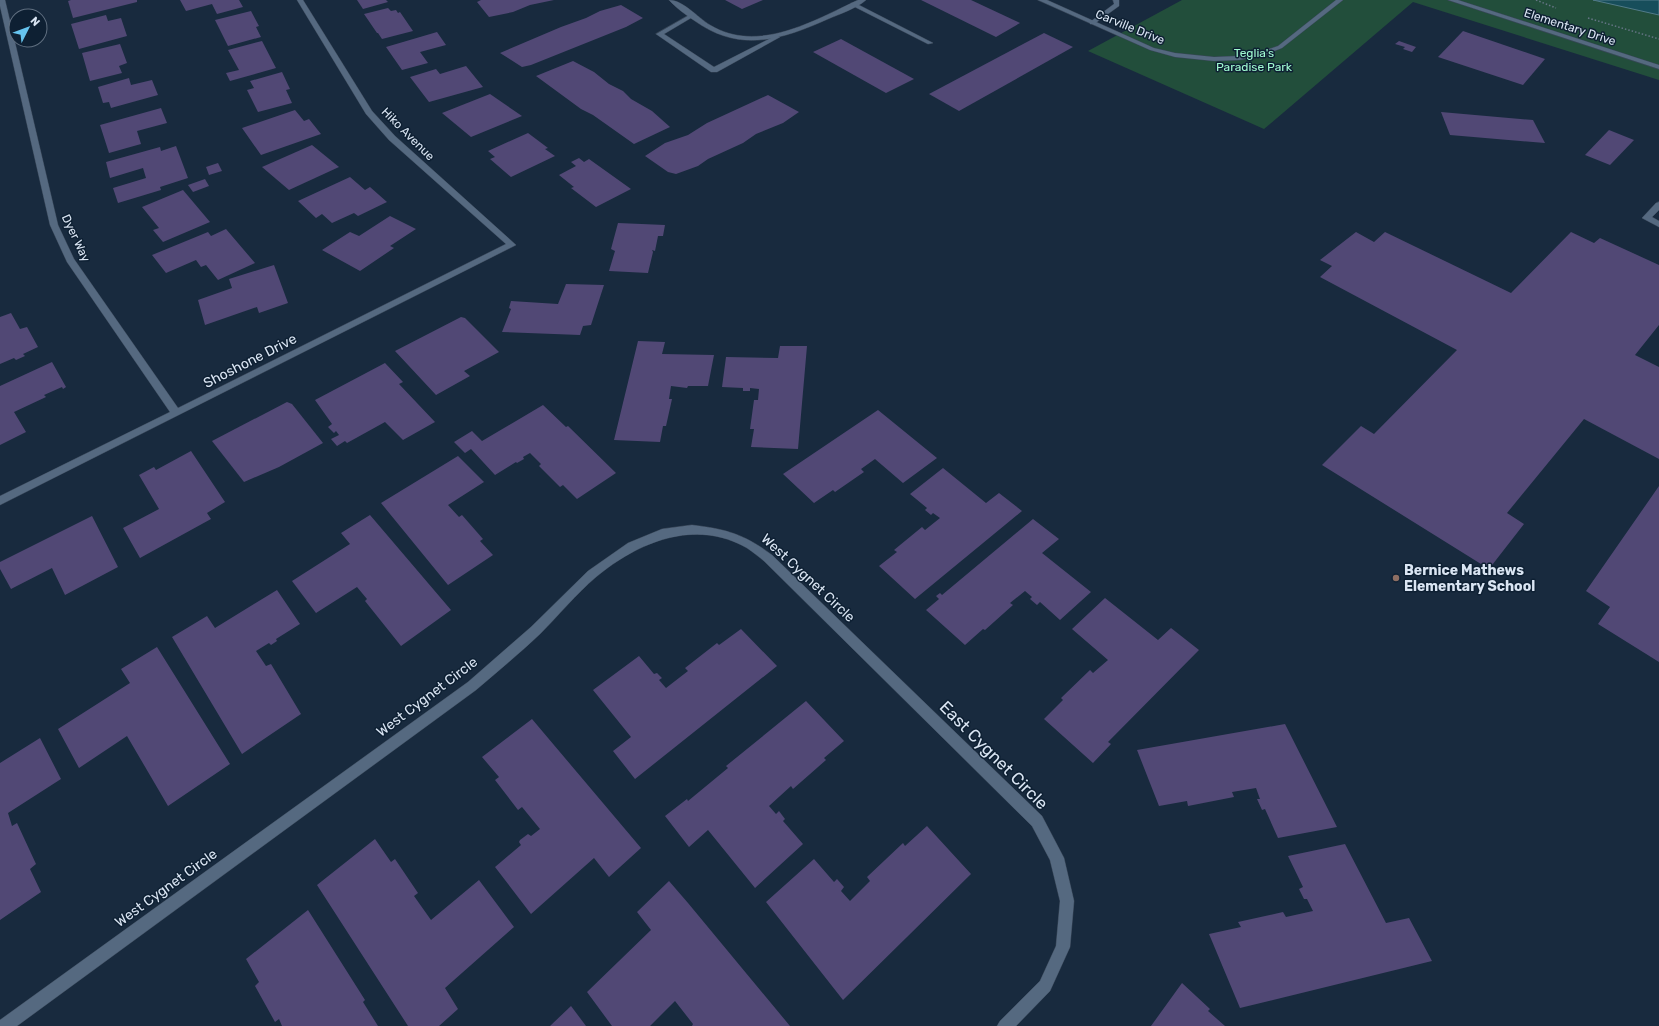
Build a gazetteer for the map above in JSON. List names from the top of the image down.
{
  "streets": {
    "street": [
      "Carville Drive",
      "Elementary Drive",
      "Hiko Avenue",
      "Dyer Way",
      "Shoshone Drive",
      "West Cygnet Circle",
      "East Cygnet Circle"
    ]
  },
  "crossings": [
    ["Hiko Avenue", "Shoshone Drive"],
    ["Dyer Way", "Shoshone Drive"],
    ["West Cygnet Circle", "East Cygnet Circle"]
  ],
  "parks": ["Teglia's Paradise Park"],
  "places": ["Bernice Mathews Elementary School"],
  "north": "top right"
}
